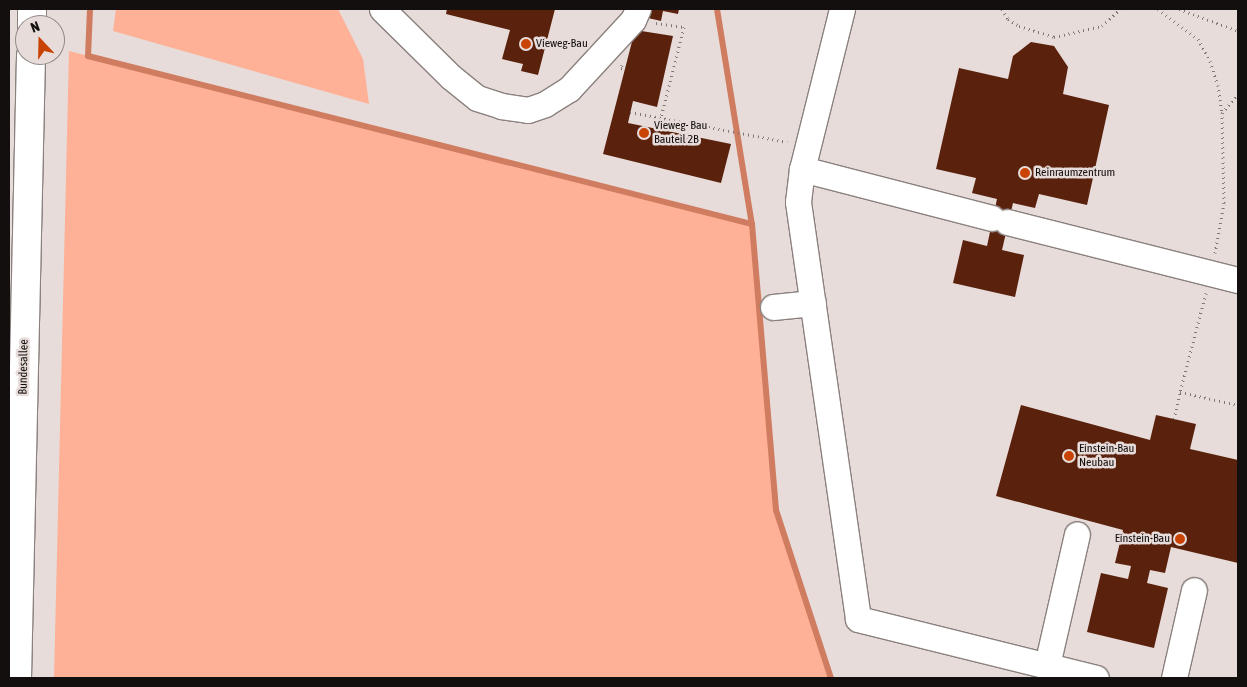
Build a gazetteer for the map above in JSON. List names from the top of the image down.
{
  "streets": {
    "main road": ["Bundesallee"]
  },
  "places": [
    "Vieweg-Bau",
    "Vieweg- Bau Bauteil 2B",
    "Reinraumzentrum",
    "Einstein-Bau Neubau",
    "Einstein-Bau"
  ],
  "north": "top"
}
